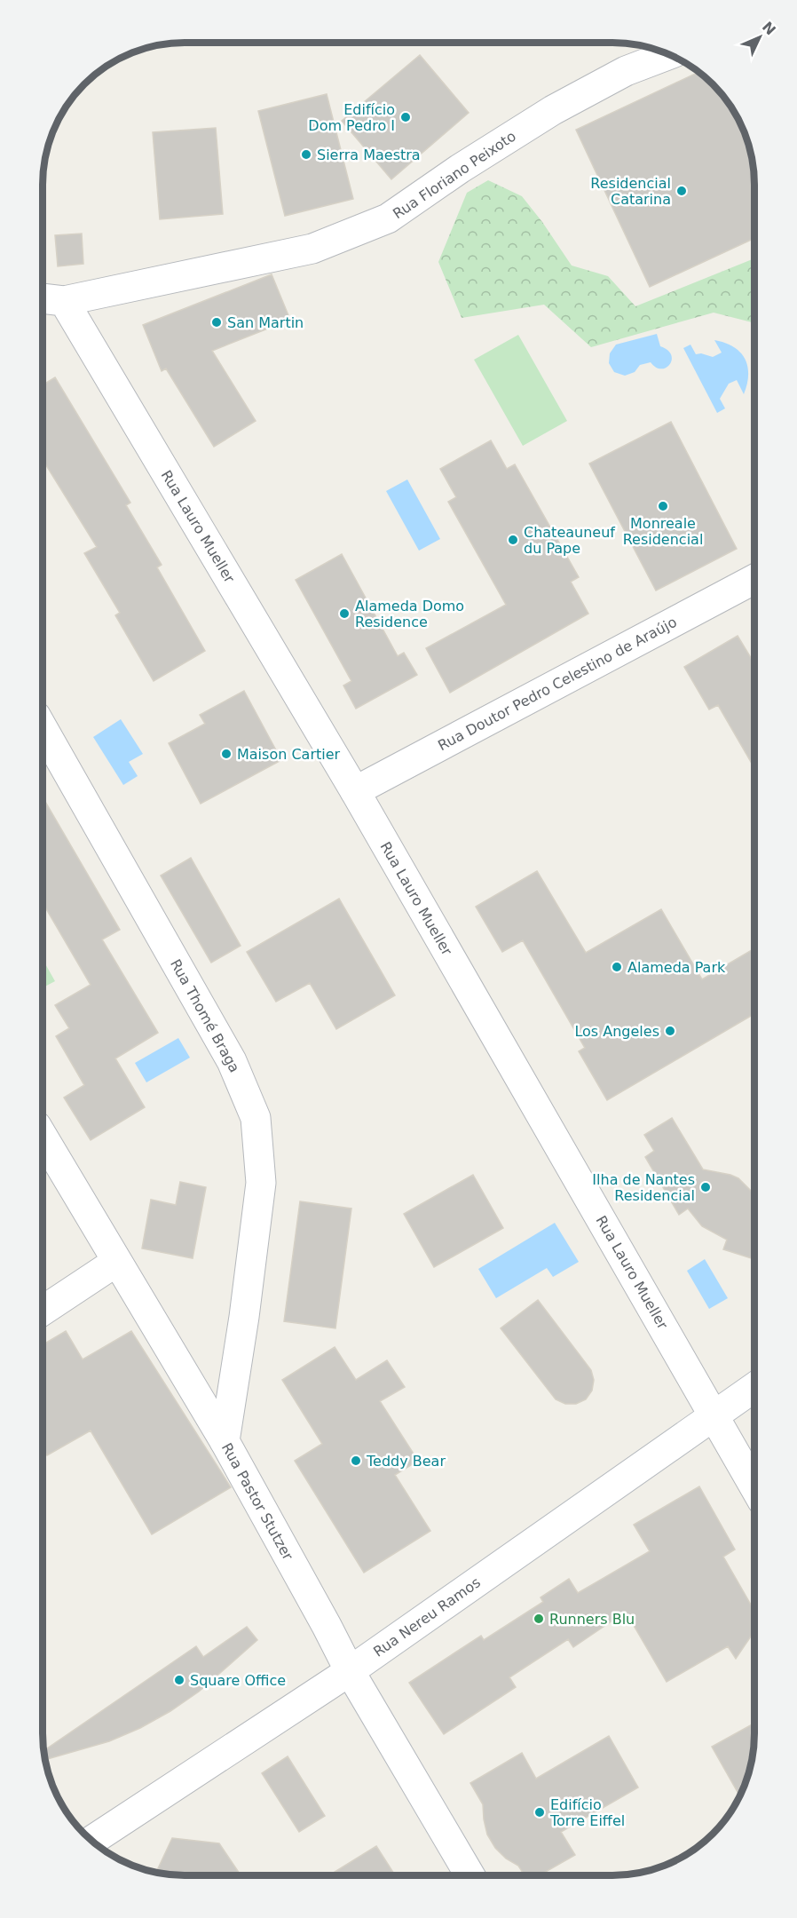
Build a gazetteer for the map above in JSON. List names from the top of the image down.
{
  "streets": {
    "street": [
      "Rua Floriano Peixoto",
      "Rua Lauro Mueller",
      "Rua Doutor Pedro Celestino de Araújo",
      "Rua Thomé Braga",
      "Rua Pastor Stutzer",
      "Rua Nereu Ramos"
    ]
  },
  "crossings": [
    ["Rua Floriano Peixoto", "Rua Lauro Mueller"],
    ["Rua Lauro Mueller", "Rua Doutor Pedro Celestino de Araújo"],
    ["Rua Lauro Mueller", "Rua Nereu Ramos"],
    ["Rua Thomé Braga", "Rua Pastor Stutzer"],
    ["Rua Pastor Stutzer", "Rua Nereu Ramos"]
  ],
  "places": [
    "Edifício Dom Pedro I",
    "Sierra Maestra",
    "Residencial Catarina",
    "San Martin",
    "Monreale Residencial",
    "Chateauneuf du Pape",
    "Alameda Domo Residence",
    "Maison Cartier",
    "Alameda Park",
    "Los Angeles",
    "Ilha de Nantes Residencial",
    "Teddy Bear",
    "Runners Blu",
    "Square Office",
    "Edifício Torre Eiffel"
  ],
  "north": "top right"
}
